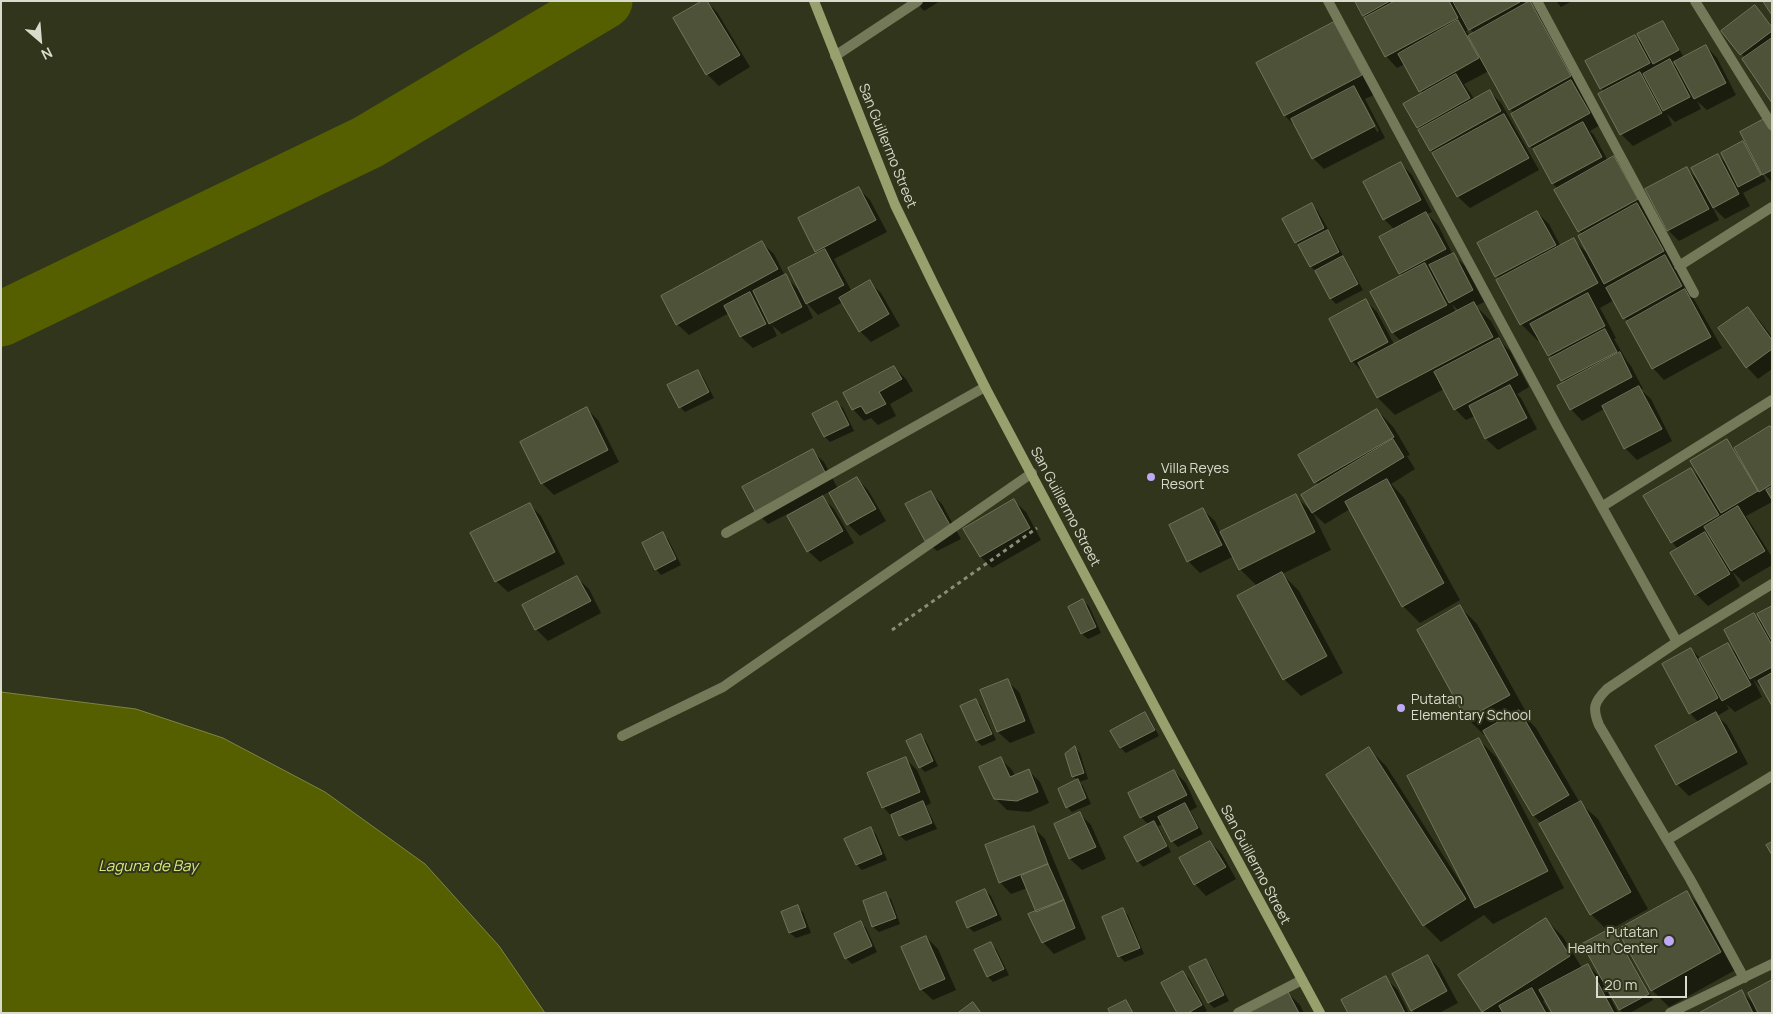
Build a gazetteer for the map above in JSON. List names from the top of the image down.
{
  "streets": {
    "main road": ["San Guillermo Street"]
  },
  "water": ["Laguna de Bay"],
  "places": ["Villa Reyes Resort", "Putatan Elementary School", "Putatan Health Center"],
  "scale_bar": "20 m",
  "north": "bottom right"
}
